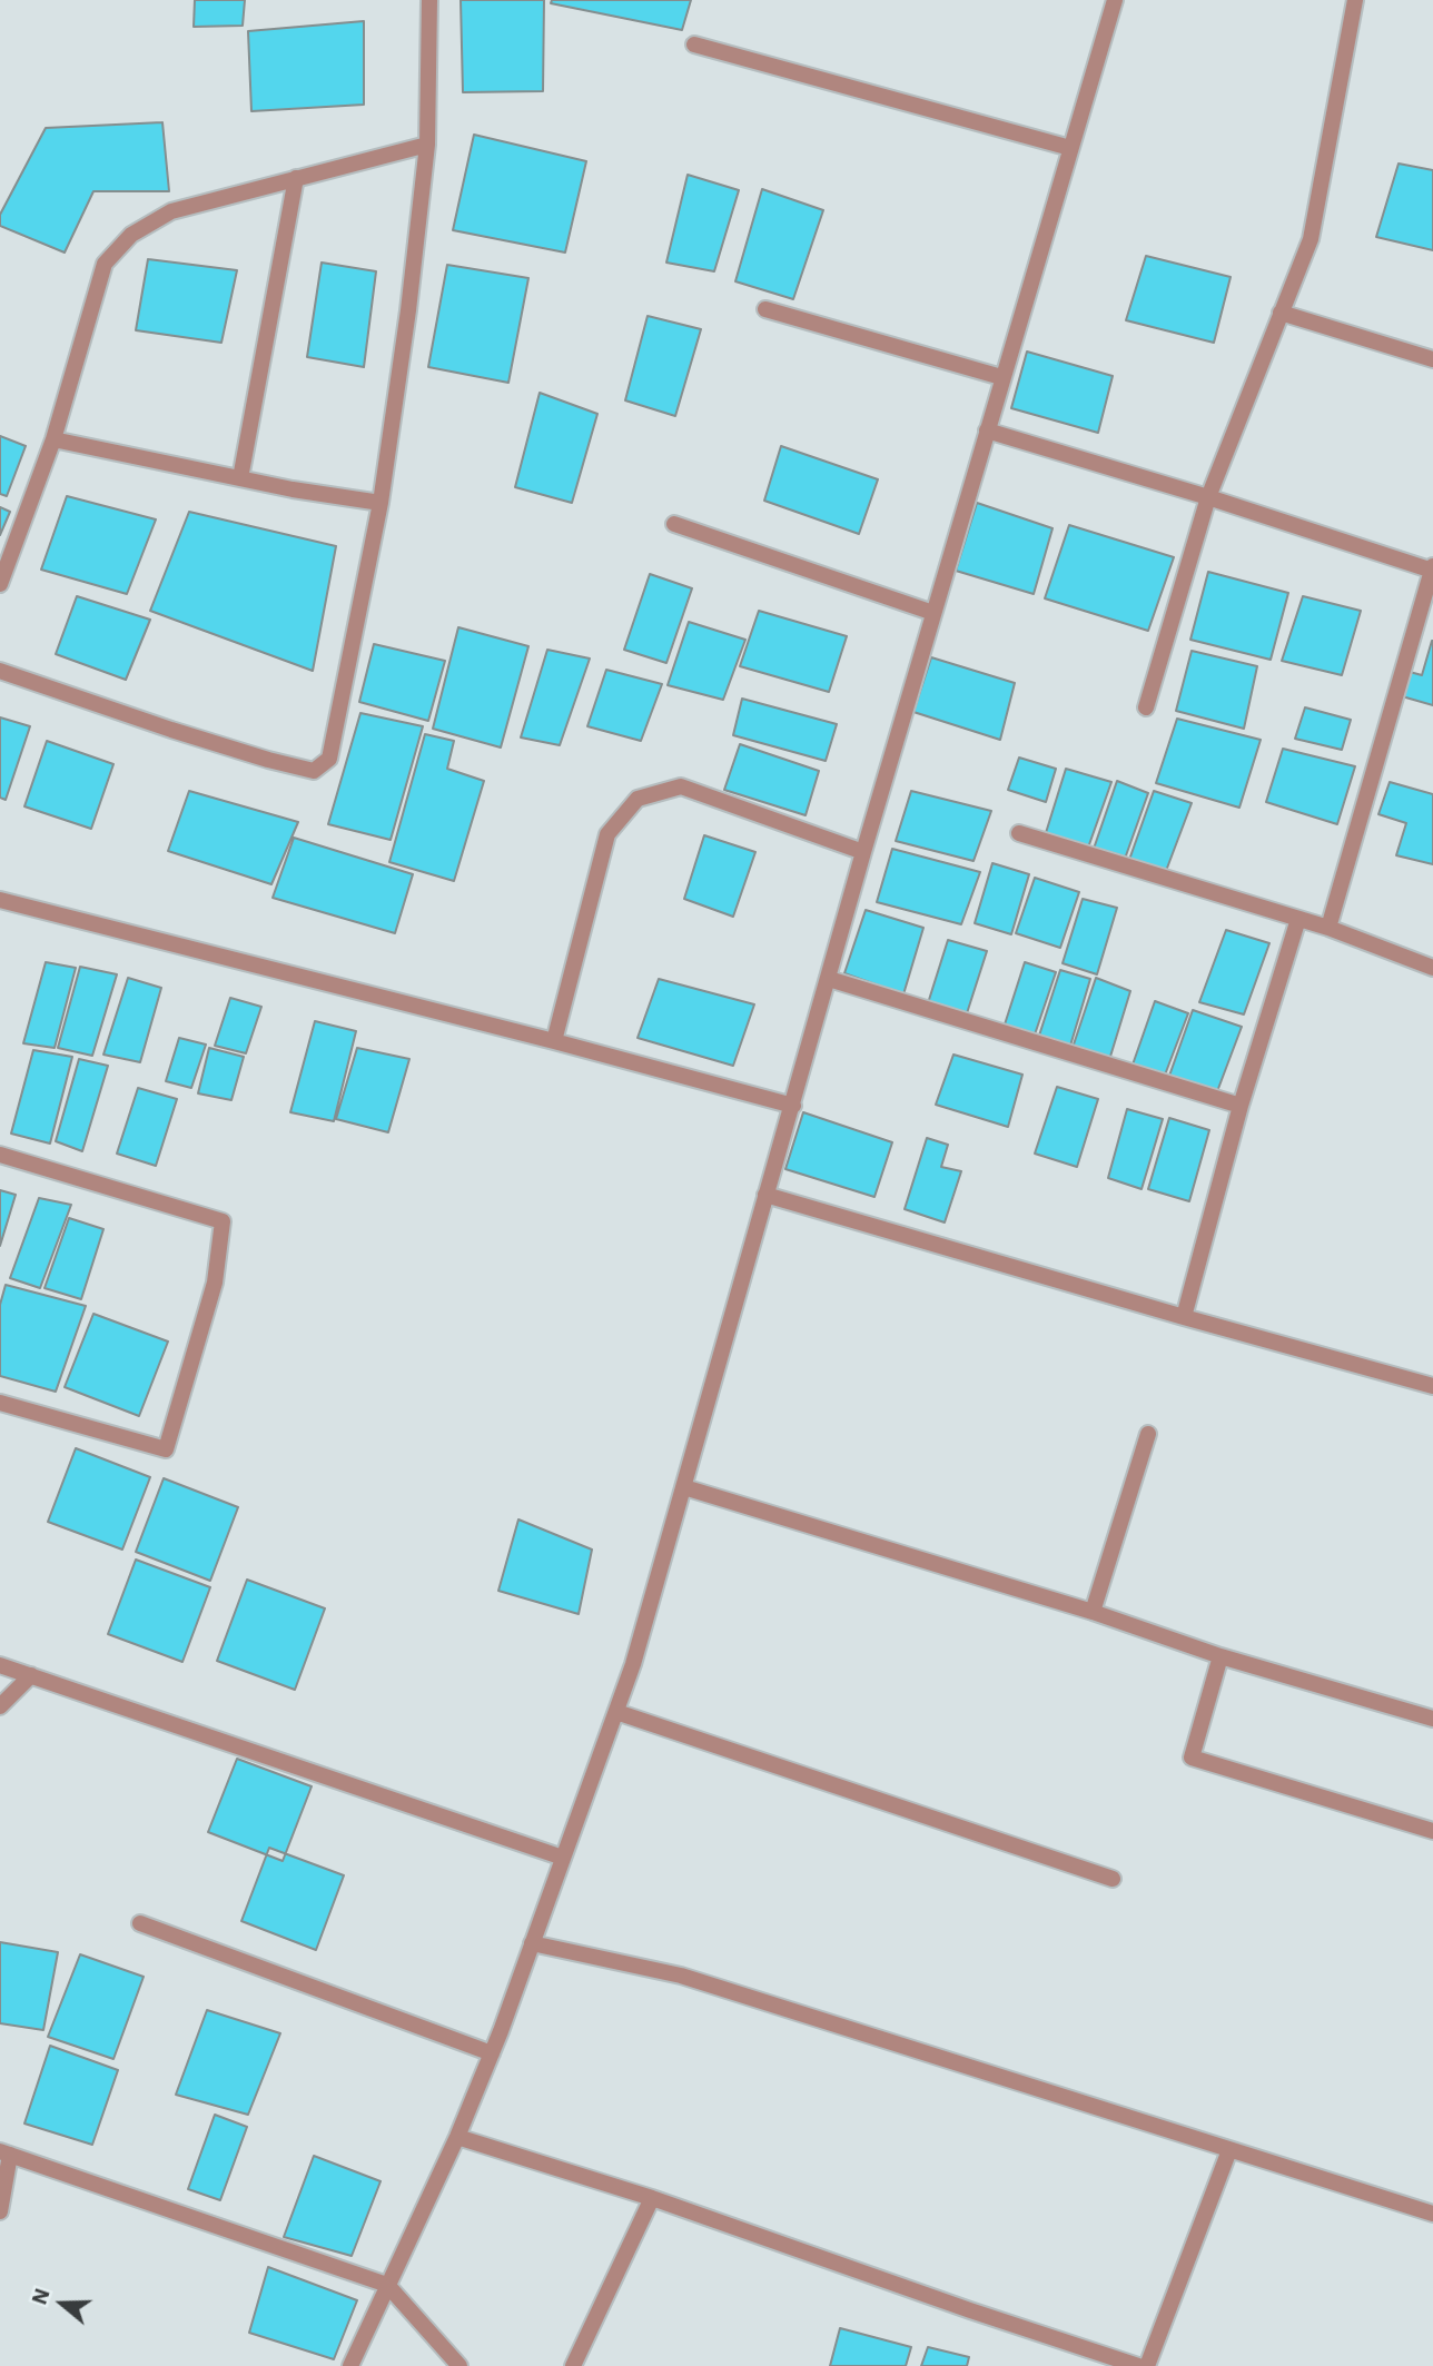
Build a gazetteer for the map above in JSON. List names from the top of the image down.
{
  "north": "left"
}
